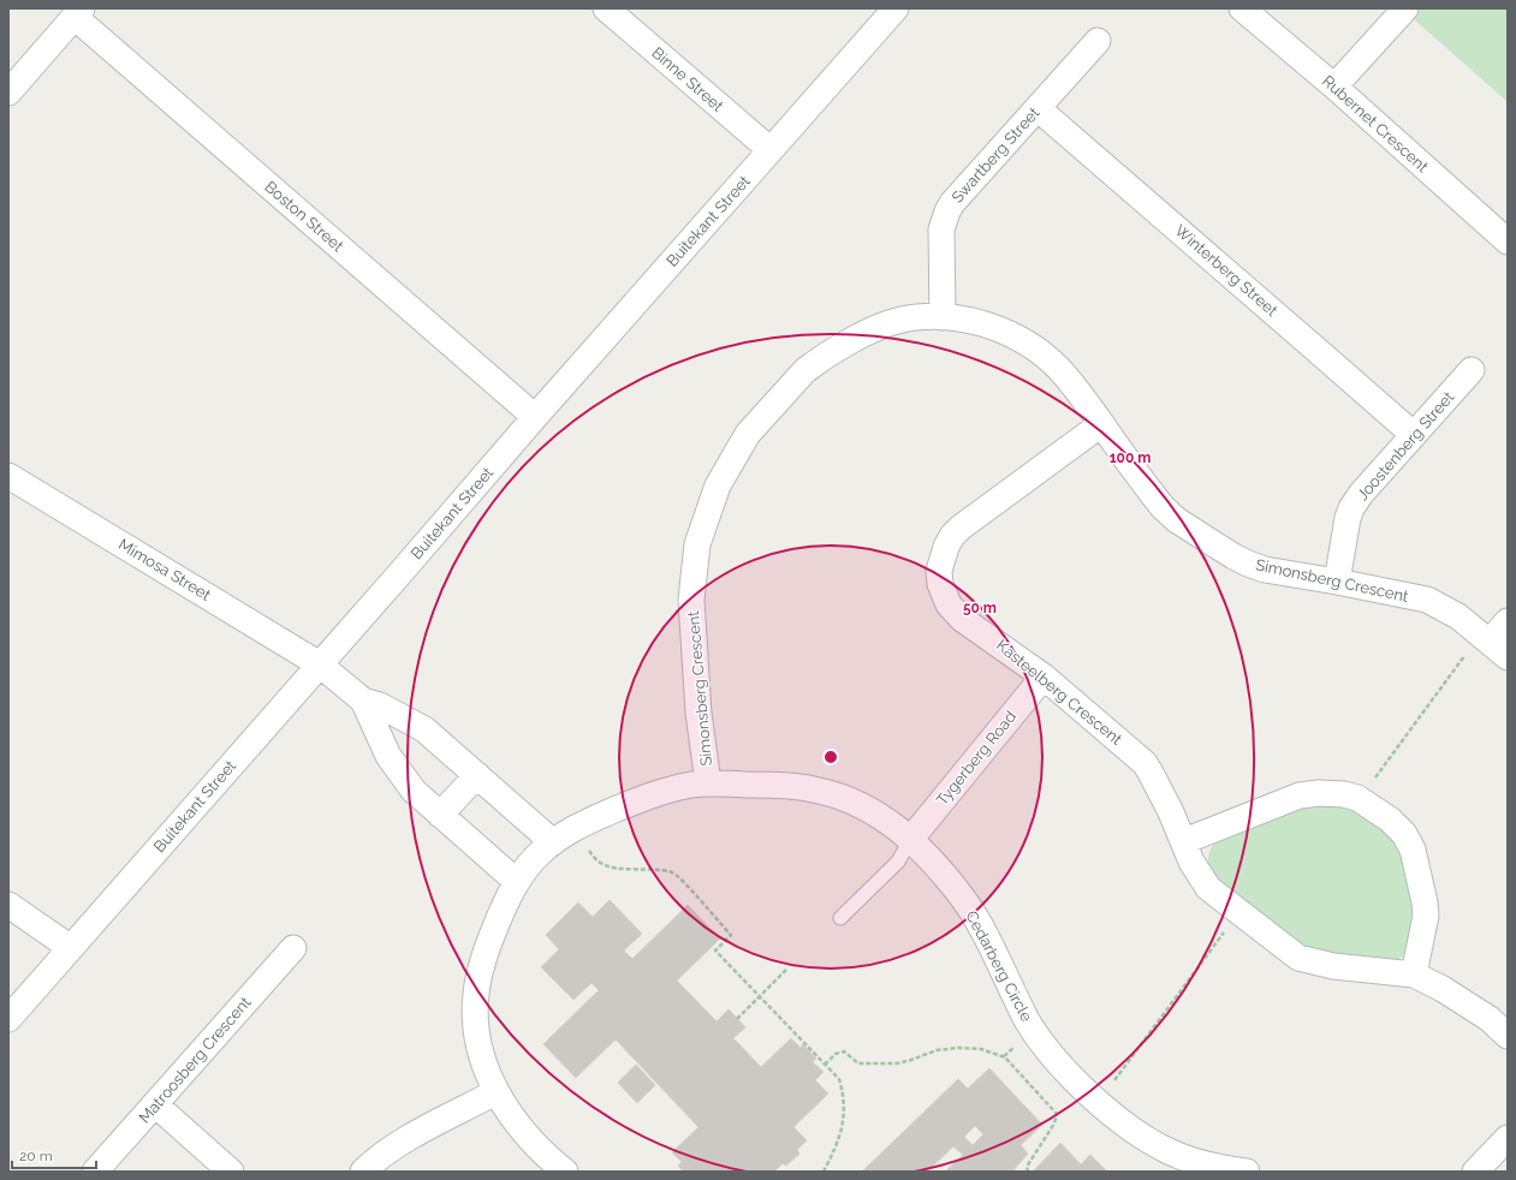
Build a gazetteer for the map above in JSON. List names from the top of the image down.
{
  "streets": {
    "street": [
      "Binne Street",
      "Rubernet Crescent",
      "Swartberg Street",
      "Boston Street",
      "Buitekant Street",
      "Winterberg Street",
      "Joostenberg Street",
      "Mimosa Street",
      "Simonsberg Crescent",
      "Kasteelberg Crescent",
      "Tygerberg Road",
      "Cedarberg Circle",
      "Matroosberg Crescent"
    ]
  },
  "crossings": [
    ["Binne Street", "Buitekant Street"],
    ["Swartberg Street", "Winterberg Street"],
    ["Swartberg Street", "Simonsberg Crescent"],
    ["Boston Street", "Buitekant Street"],
    ["Buitekant Street", "Mimosa Street"],
    ["Winterberg Street", "Joostenberg Street"],
    ["Joostenberg Street", "Simonsberg Crescent"],
    ["Simonsberg Crescent", "Kasteelberg Crescent"],
    ["Simonsberg Crescent", "Cedarberg Circle"],
    ["Kasteelberg Crescent", "Tygerberg Road"],
    ["Tygerberg Road", "Cedarberg Circle"]
  ],
  "scale_bar": "20 m",
  "rings": ["100 m", "50 m"]
}
